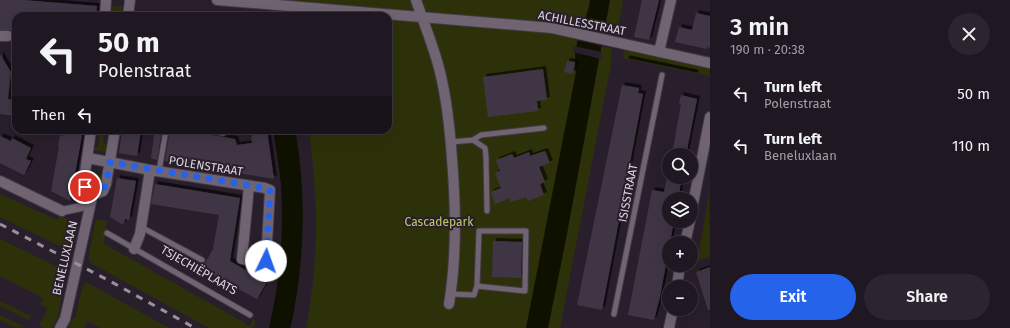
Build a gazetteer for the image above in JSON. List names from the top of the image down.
{
  "streets": {
    "street": ["ACHILLESSTRAAT", "POLENSTRAAT", "BENELUXLAAN"],
    "lane": ["ISISSTRAAT", "TSJECHIËPLAATS"]
  },
  "parks": ["Cascadepark"],
  "page": {
    "heading": ["3 min", "190 m · 20:38"],
    "turn": ["50 m", "Polenstraat"],
    "list": [
      {
        "name": "Turn left",
        "note": "Polenstraat",
        "value": "50 m"
      },
      {
        "name": "Turn left",
        "note": "Beneluxlaan",
        "value": "110 m"
      }
    ],
    "then": "Then",
    "map_buttons": ["+", "−"],
    "buttons": ["Exit", "Share"]
  }
}
